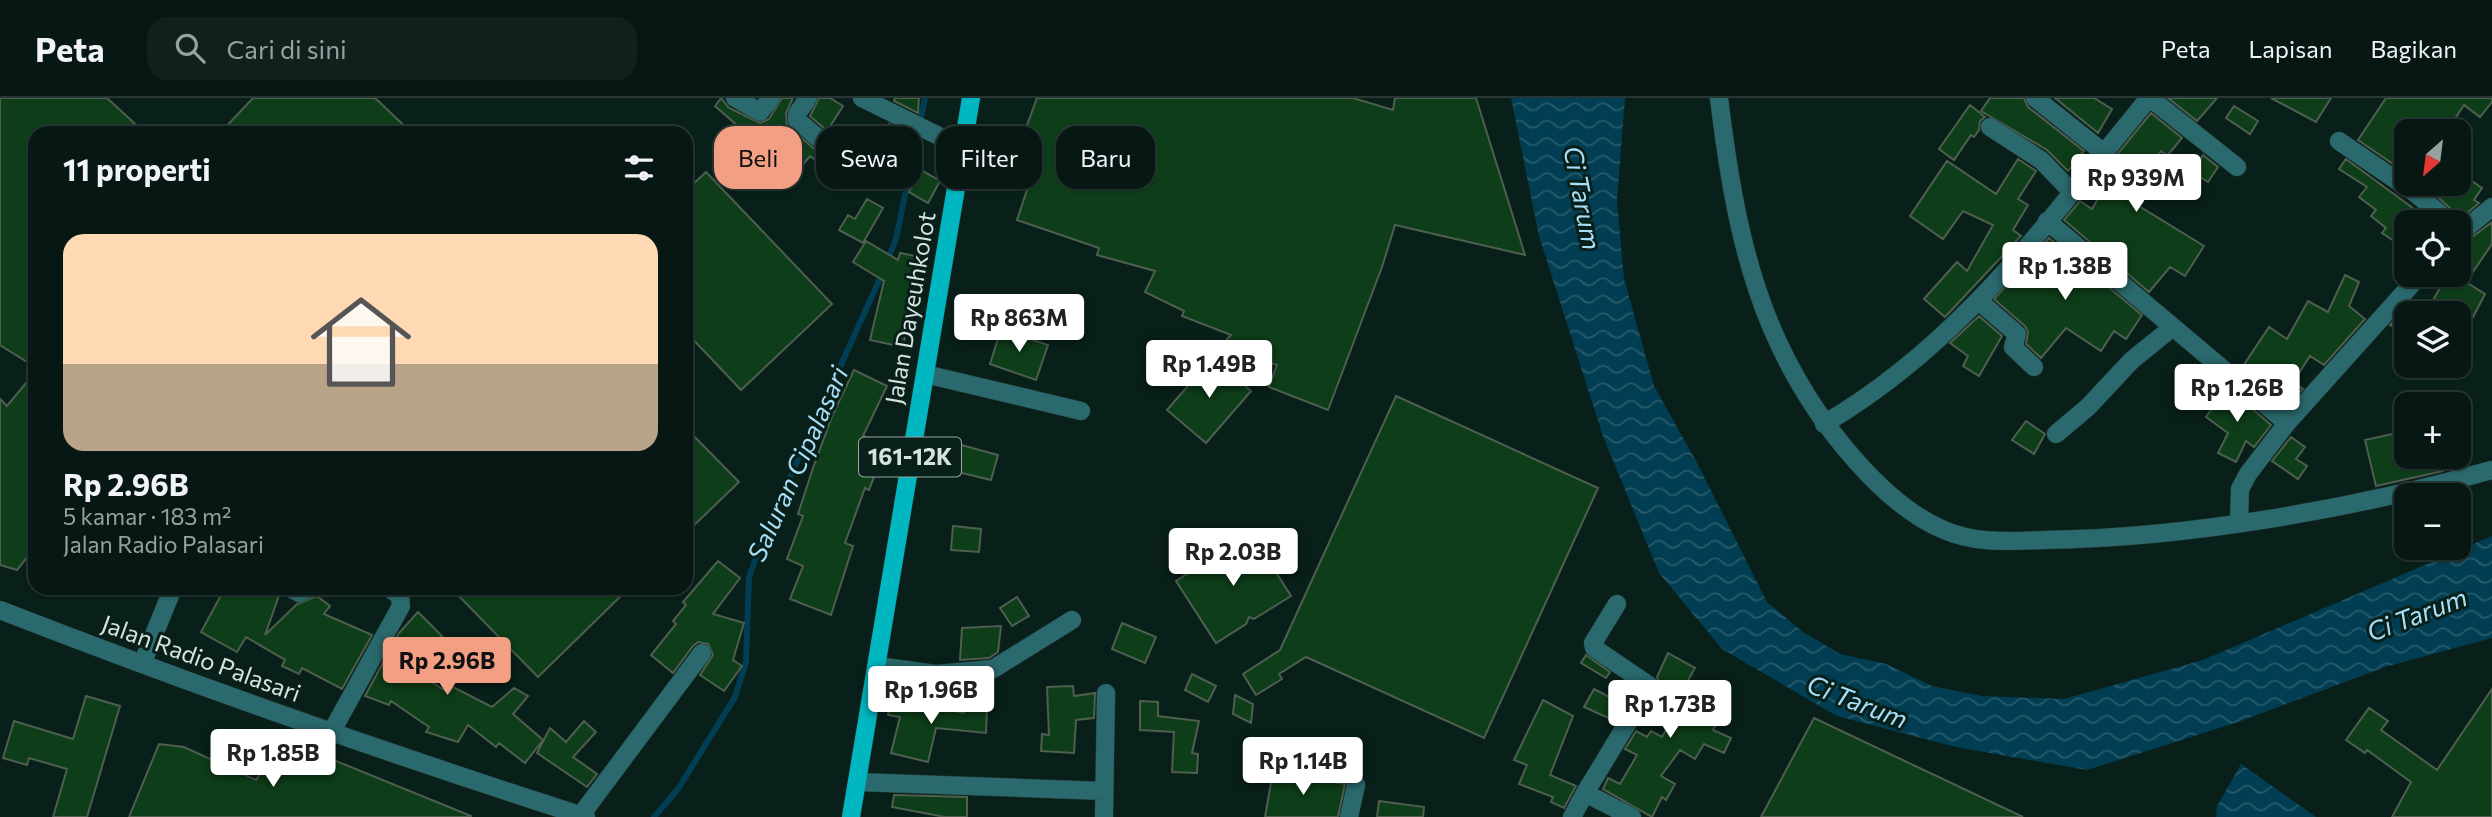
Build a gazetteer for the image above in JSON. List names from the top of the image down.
{
  "streets": {
    "main road": ["Jalan Dayeuhkolot", "161-12K"],
    "street": ["Jalan Radio Palasari"]
  },
  "water": ["Ci Tarum", "Saluran Cipalasari"],
  "north": "bottom left",
  "page": {
    "header": "Peta",
    "search": "Cari di sini",
    "nav": ["Peta", "Lapisan", "Bagikan"],
    "map_buttons": ["+", "−"],
    "chip": [
      "Beli",
      "Sewa",
      "Filter",
      "Baru"
    ],
    "heading": "11 properti",
    "price": [
      "Rp 939M",
      "Rp 1.38B",
      "Rp 863M",
      "Rp 1.49B",
      "Rp 1.26B",
      "Rp 2.03B",
      "Rp 2.96B",
      "Rp 1.96B",
      "Rp 1.73B",
      "Rp 1.85B",
      "Rp 1.14B"
    ],
    "list": [
      {
        "name": "Rp 2.96B",
        "note": "5 kamar · 183 m² · Jalan Radio Palasari"
      }
    ]
  }
}
